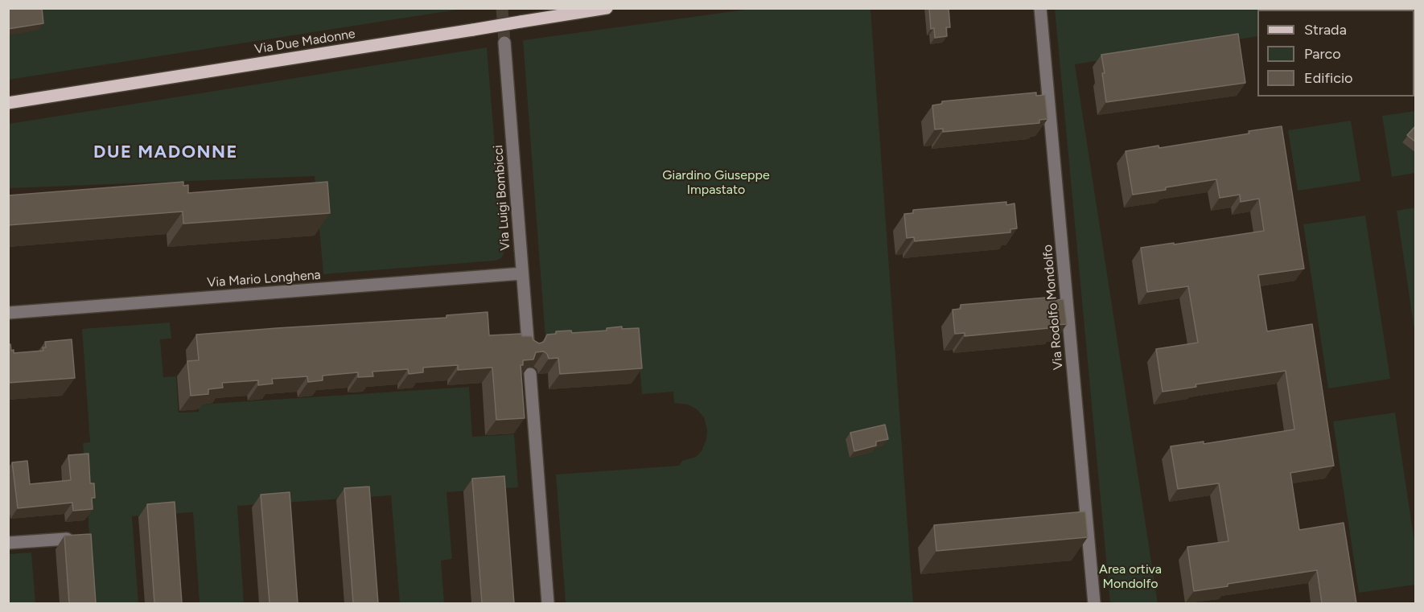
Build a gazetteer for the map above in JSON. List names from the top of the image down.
{
  "streets": {
    "main road": ["Via Due Madonne"],
    "street": ["Via Luigi Bombicci", "Via Mario Longhena", "Via Rodolfo Mondolfo"]
  },
  "crossings": [
    ["Via Luigi Bombicci", "Via Mario Longhena"]
  ],
  "districts": ["DUE MADONNE"],
  "parks": ["Giardino Giuseppe Impastato", "Area ortiva Mondolfo"],
  "legend": ["Strada", "Parco", "Edificio"]
}
